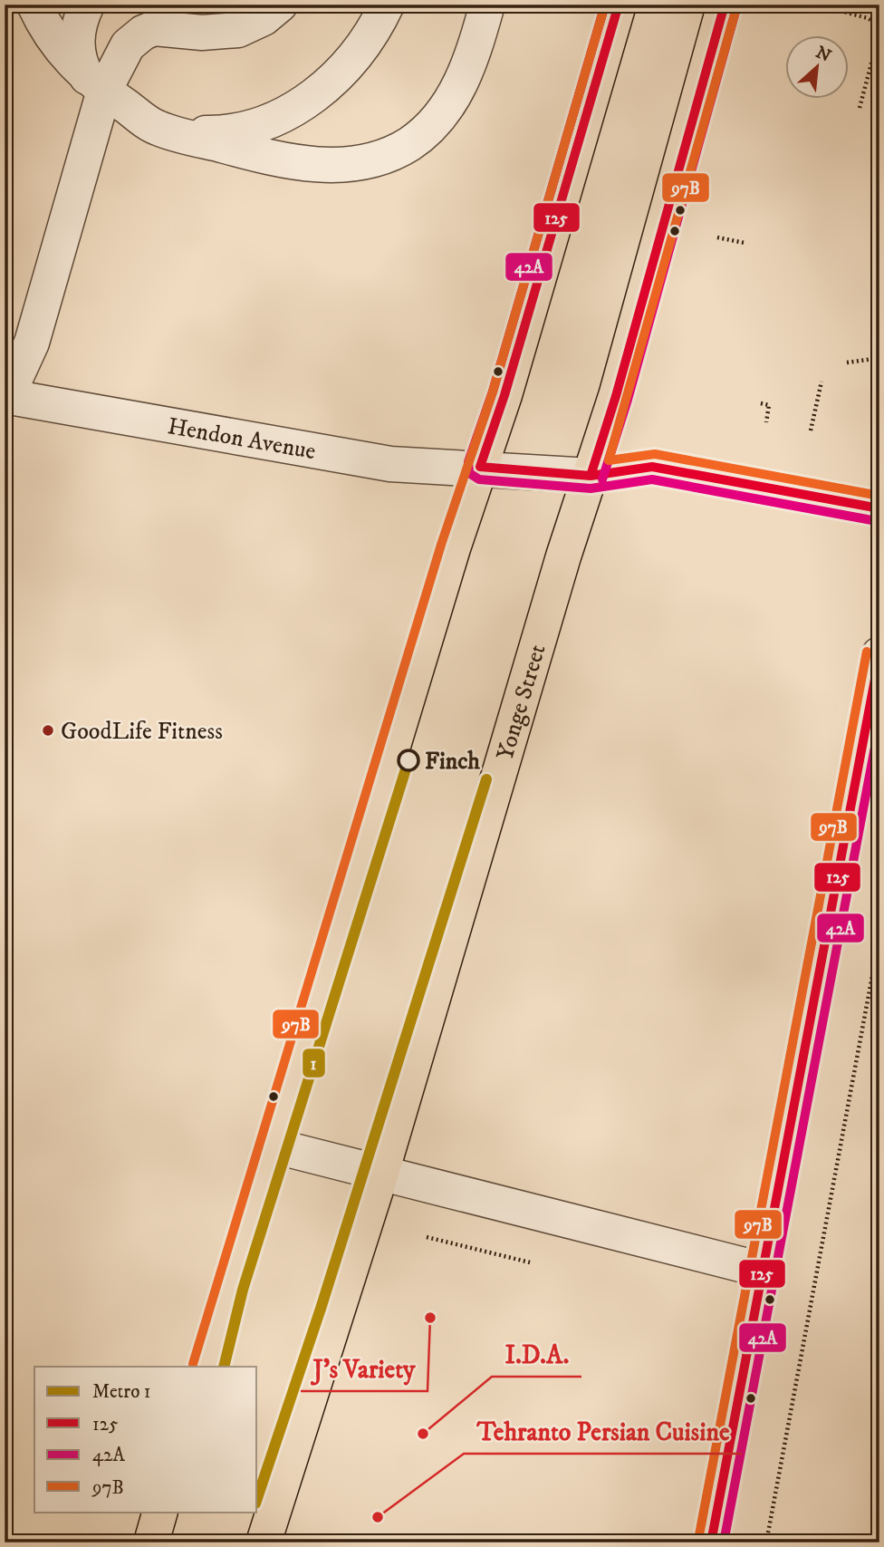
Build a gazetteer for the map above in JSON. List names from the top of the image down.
{
  "streets": {
    "main road": ["Yonge Street"],
    "street": ["Hendon Avenue"]
  },
  "crossings": [
    ["Hendon Avenue", "Yonge Street"]
  ],
  "places": [
    "GoodLife Fitness",
    "Finch",
    "J's Variety",
    "I.D.A.",
    "Tehranto Persian Cuisine"
  ],
  "lines": [
    "transit line 125",
    "transit line 42A",
    "transit line 97B",
    "metro line 1"
  ],
  "legend": [
    "Metro 1",
    "125",
    "42A",
    "97B"
  ],
  "north": "top right"
}
